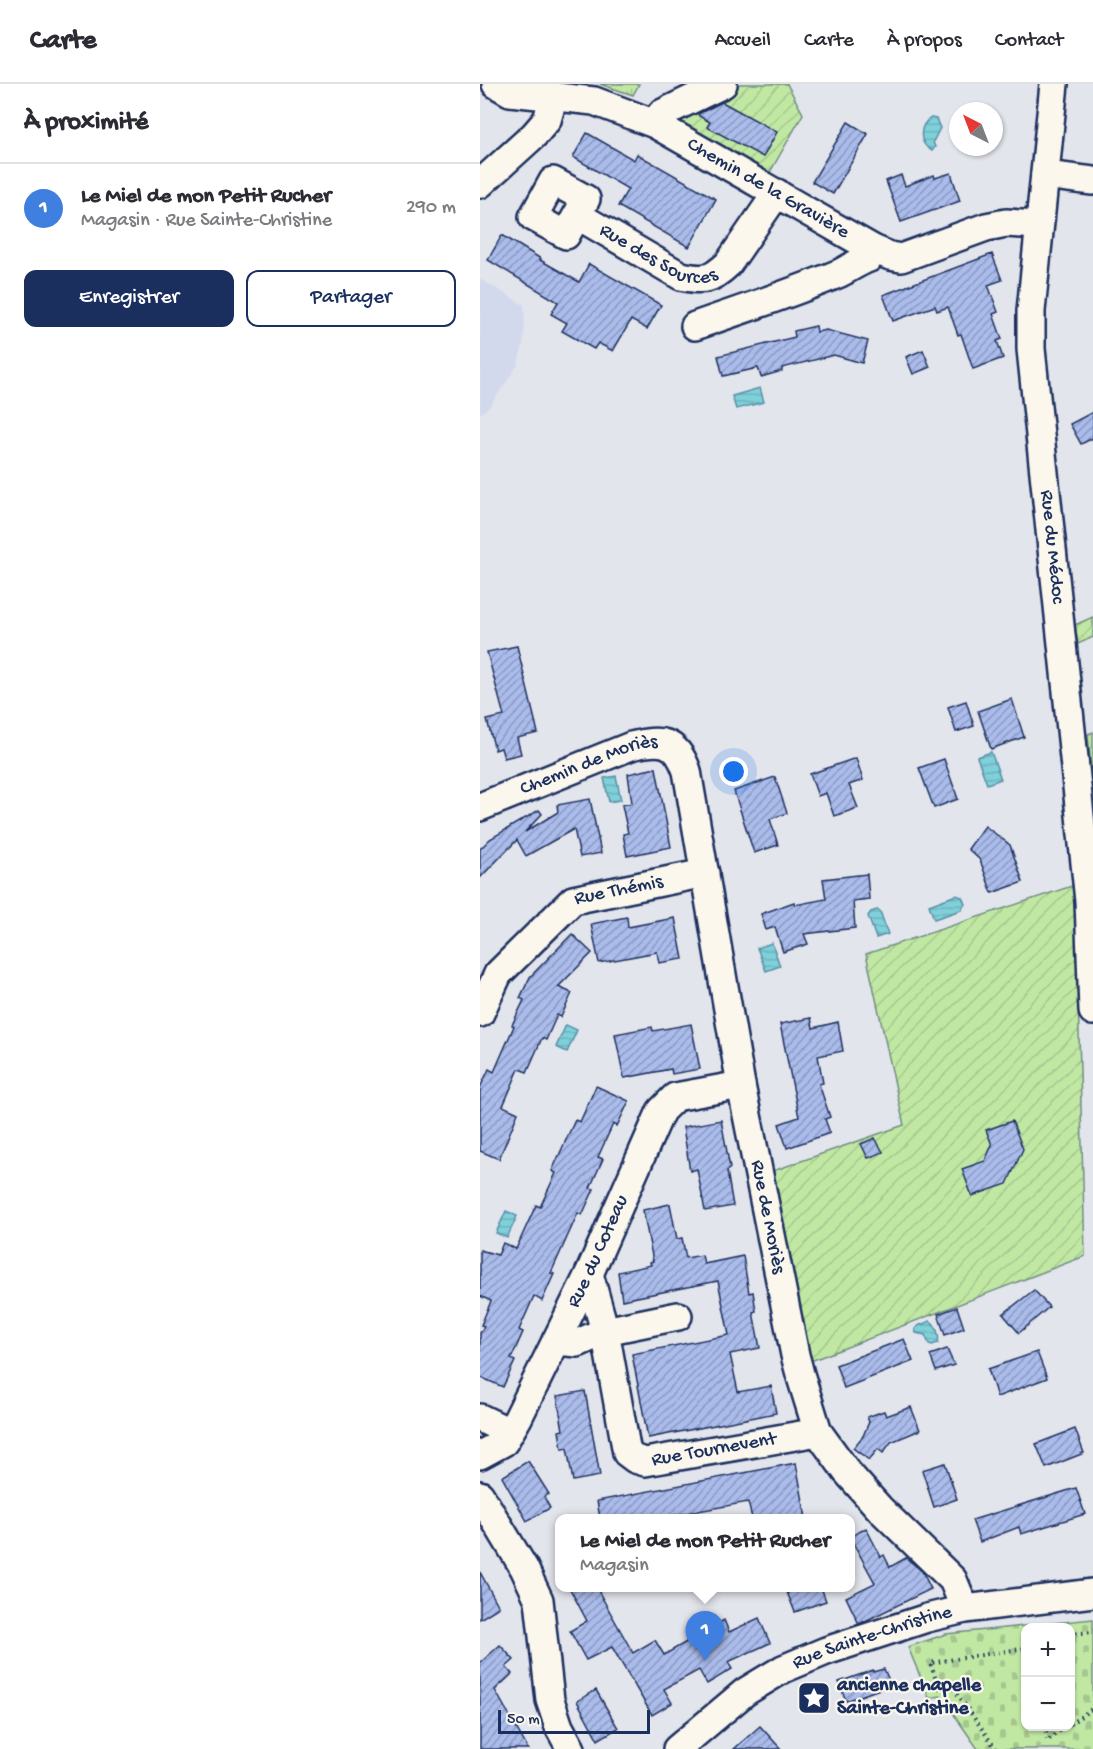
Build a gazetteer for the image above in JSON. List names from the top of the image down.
{
  "streets": {
    "street": [
      "Chemin de la Gravière",
      "Rue des Sources",
      "Rue du Médoc",
      "Chemin de Moriès",
      "Rue Thémis",
      "Rue de Moriès",
      "Rue du Coteau",
      "Rue Tournevent",
      "Rue Sainte-Christine"
    ]
  },
  "crossings": [
    ["Chemin de la Gravière", "Rue des Sources"],
    ["Chemin de la Gravière", "Rue du Médoc"],
    ["Chemin de Moriès", "Rue de Moriès"],
    ["Rue Thémis", "Rue de Moriès"],
    ["Rue de Moriès", "Rue du Coteau"],
    ["Rue de Moriès", "Rue Tournevent"],
    ["Rue de Moriès", "Rue Sainte-Christine"],
    ["Rue du Coteau", "Rue Tournevent"]
  ],
  "places": {
    "place": ["ancienne chapelle Sainte-Christine"]
  },
  "scale_bar": "50 m",
  "north": "top left",
  "page": {
    "header": "Carte",
    "nav": [
      "Accueil",
      "Carte",
      "À propos",
      "Contact"
    ],
    "heading": "À proximité",
    "list": [
      {
        "mark": "1",
        "name": "Le Miel de mon Petit Rucher",
        "note": "Magasin · Rue Sainte-Christine",
        "value": "290 m"
      }
    ],
    "buttons": ["Enregistrer", "Partager"],
    "popup": ["Le Miel de mon Petit Rucher", "Magasin"],
    "pins": "1",
    "map_buttons": ["+", "−"],
    "scale": "50 m"
  }
}
